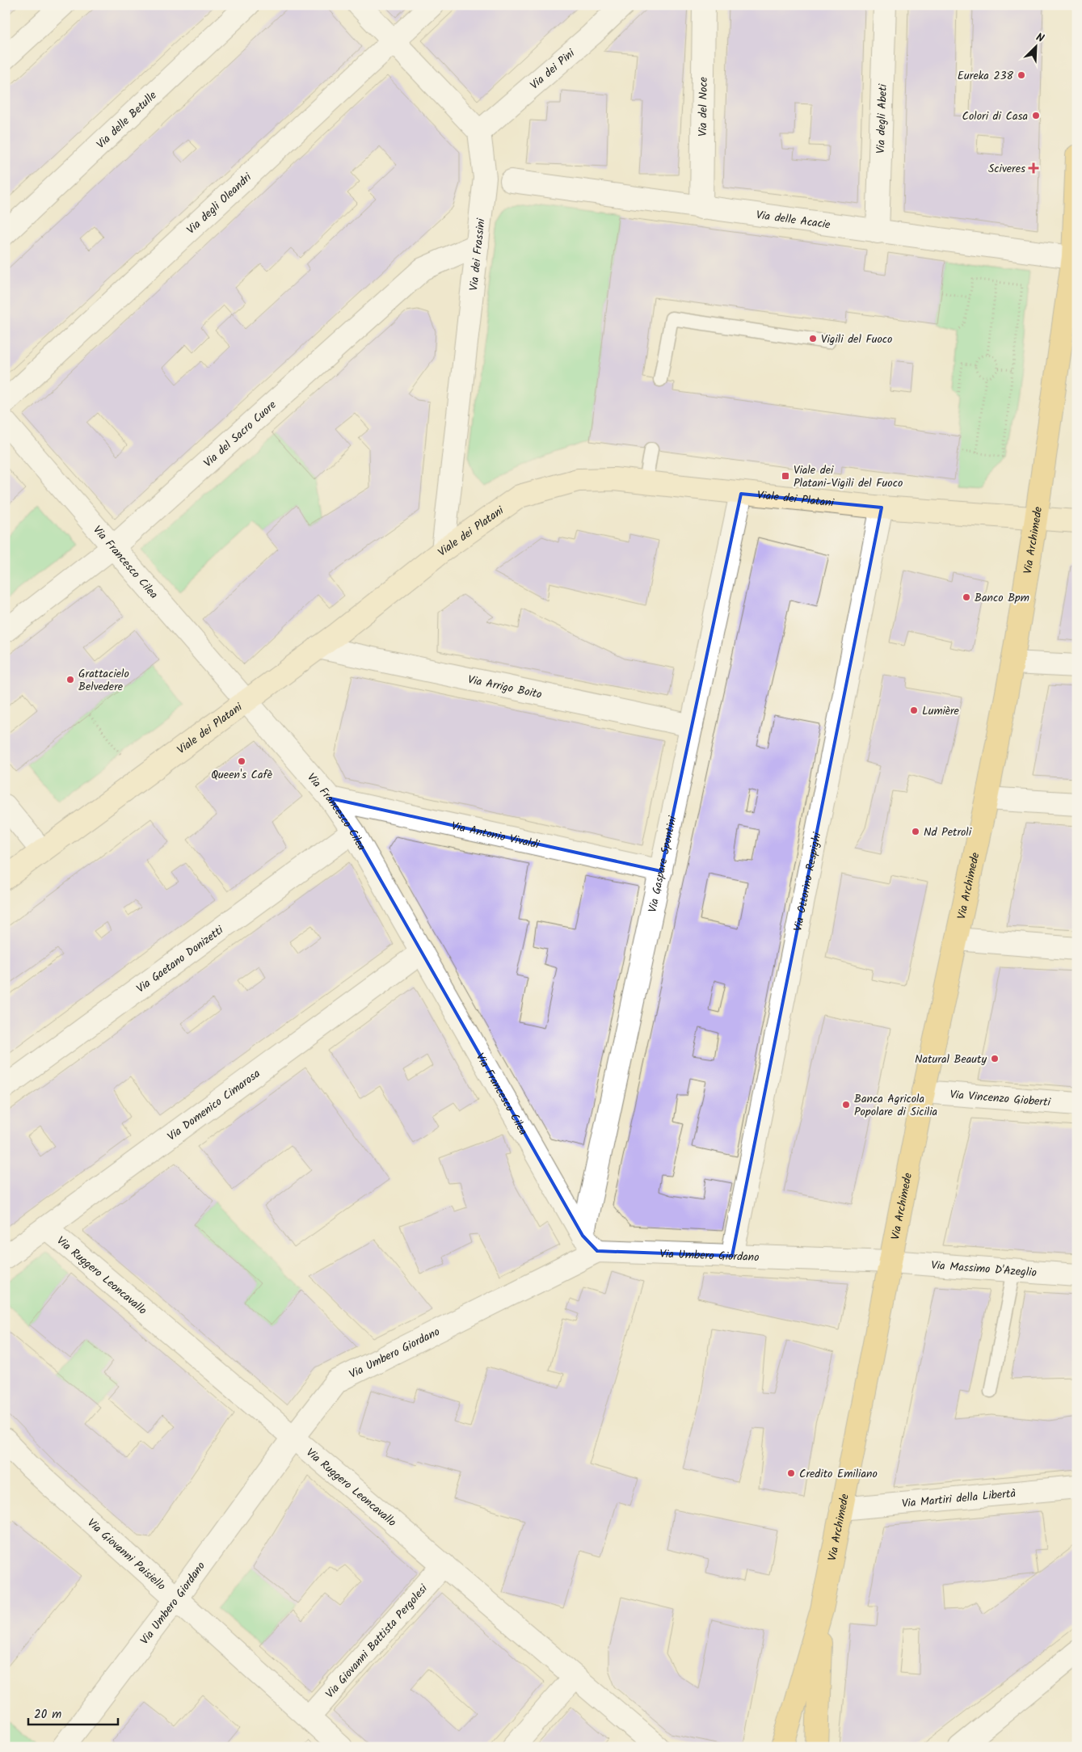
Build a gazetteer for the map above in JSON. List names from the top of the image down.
{
  "streets": {
    "main road": ["Via Archimede"],
    "street": [
      "Via dei Pini",
      "Via del Noce",
      "Via degli Abeti",
      "Via delle Betulle",
      "Via degli Oleandri",
      "Via delle Acacie",
      "Via dei Frassini",
      "Via del Sacro Cuore",
      "Viale dei Platani",
      "Via Francesco Cilea",
      "Via Arrigo Boito",
      "Via Antonio Vivaldi",
      "Via Gaspare Spontini",
      "Via Ottorino Respighi",
      "Via Gaetano Donizetti",
      "Via Vincenzo Gioberti",
      "Via Domenico Cimarosa",
      "Via Umbero Giordano",
      "Via Massimo D'Azeglio",
      "Via Ruggero Leoncavallo",
      "Via Martiri della Libertà",
      "Via Giovanni Paisiello",
      "Via Giovanni Battista Pergolesi"
    ]
  },
  "crossings": [
    ["Via dei Pini", "Via dei Frassini"],
    ["Via del Noce", "Via delle Acacie"],
    ["Via degli Abeti", "Via delle Acacie"],
    ["Via delle Acacie", "Via Archimede"],
    ["Via dei Frassini", "Via del Sacro Cuore"],
    ["Via dei Frassini", "Viale dei Platani"],
    ["Via del Sacro Cuore", "Via Francesco Cilea"],
    ["Viale dei Platani", "Via Archimede"],
    ["Viale dei Platani", "Via Francesco Cilea"],
    ["Viale dei Platani", "Via Arrigo Boito"],
    ["Viale dei Platani", "Via Gaspare Spontini"],
    ["Viale dei Platani", "Via Ottorino Respighi"],
    ["Via Archimede", "Via Vincenzo Gioberti"],
    ["Via Archimede", "Via Umbero Giordano"],
    ["Via Archimede", "Via Massimo D'Azeglio"],
    ["Via Archimede", "Via Martiri della Libertà"],
    ["Via Francesco Cilea", "Via Antonio Vivaldi"],
    ["Via Francesco Cilea", "Via Gaspare Spontini"],
    ["Via Francesco Cilea", "Via Gaetano Donizetti"],
    ["Via Francesco Cilea", "Via Domenico Cimarosa"],
    ["Via Francesco Cilea", "Via Umbero Giordano"],
    ["Via Arrigo Boito", "Via Gaspare Spontini"],
    ["Via Antonio Vivaldi", "Via Gaspare Spontini"],
    ["Via Gaspare Spontini", "Via Umbero Giordano"],
    ["Via Ottorino Respighi", "Via Umbero Giordano"],
    ["Via Domenico Cimarosa", "Via Ruggero Leoncavallo"],
    ["Via Umbero Giordano", "Via Massimo D'Azeglio"],
    ["Via Umbero Giordano", "Via Ruggero Leoncavallo"],
    ["Via Umbero Giordano", "Via Giovanni Paisiello"],
    ["Via Ruggero Leoncavallo", "Via Giovanni Battista Pergolesi"],
    ["Via Giovanni Paisiello", "Via Giovanni Battista Pergolesi"]
  ],
  "places": {
    "other": [
      "Eureka 238",
      "Colori di Casa",
      "Vigili del Fuoco",
      "Banco Bpm",
      "Grattacielo Belvedere",
      "Lumière",
      "Queen's Cafè",
      "Nd Petroli",
      "Natural Beauty",
      "Banca Agricola Popolare di Sicilia",
      "Credito Emiliano"
    ],
    "health": ["Sciveres"],
    "transit": ["Viale dei Platani-Vigili del Fuoco"]
  },
  "scale_bar": "20 m",
  "north": "top right"
}
